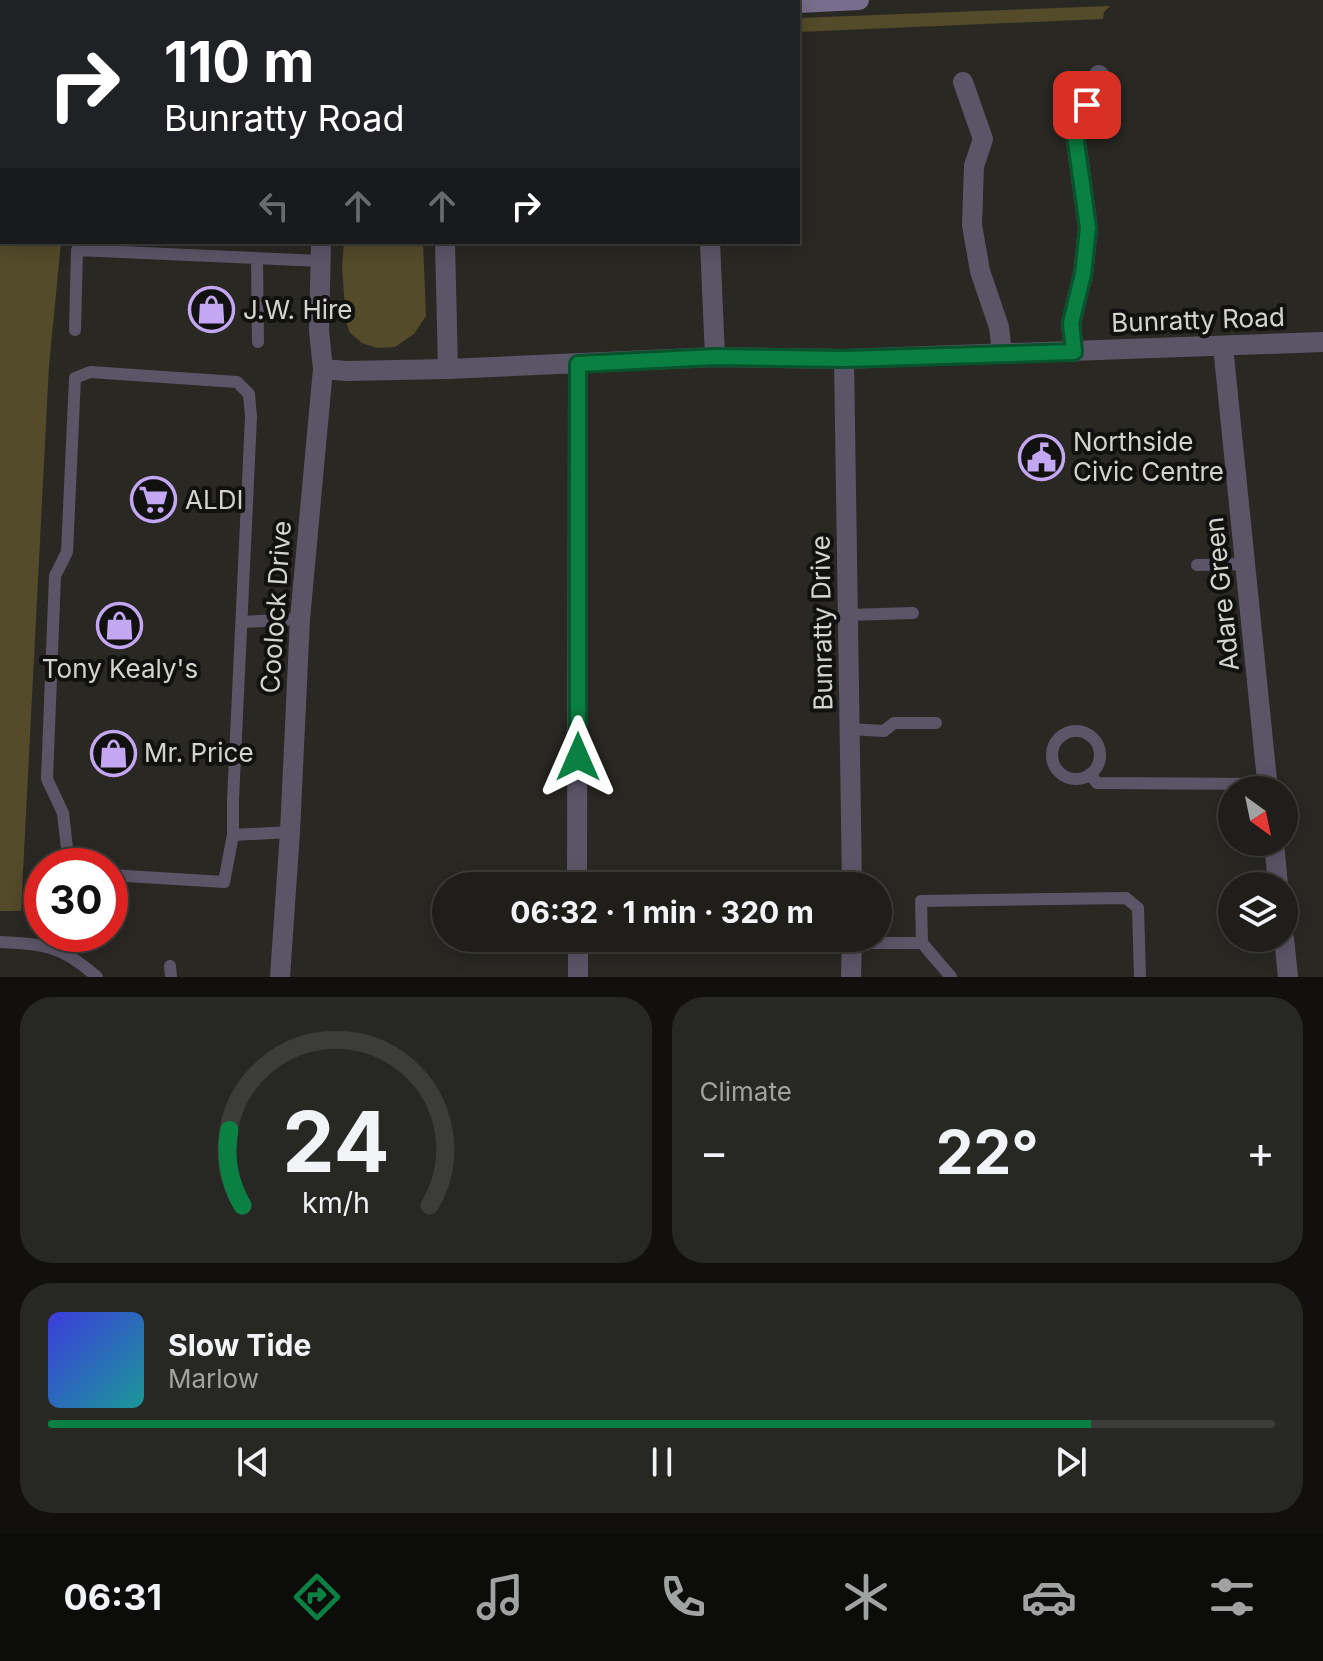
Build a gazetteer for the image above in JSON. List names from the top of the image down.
{
  "streets": {
    "street": [
      "Bunratty Road",
      "Adare Green",
      "Coolock Drive",
      "Bunratty Drive"
    ]
  },
  "crossings": [
    ["Bunratty Road", "Adare Green"],
    ["Bunratty Road", "Coolock Drive"],
    ["Bunratty Road", "Bunratty Drive"]
  ],
  "places": {
    "shop": ["J.W. Hire", "Tony Kealy's", "Mr. Price"],
    "public building": ["Northside Civic Centre"],
    "supermarket": ["ALDI"]
  },
  "north": "bottom right",
  "page": {
    "turn": ["110 m", "Bunratty Road"],
    "limit": "30",
    "trip": "06:32 · 1 min · 320 m",
    "tile": "Climate",
    "heat": ["−", "22°", "+"],
    "song": ["Slow Tide", "Marlow"],
    "tabs": "06:31",
    "gauge": ["24", "km/h"]
  }
}
